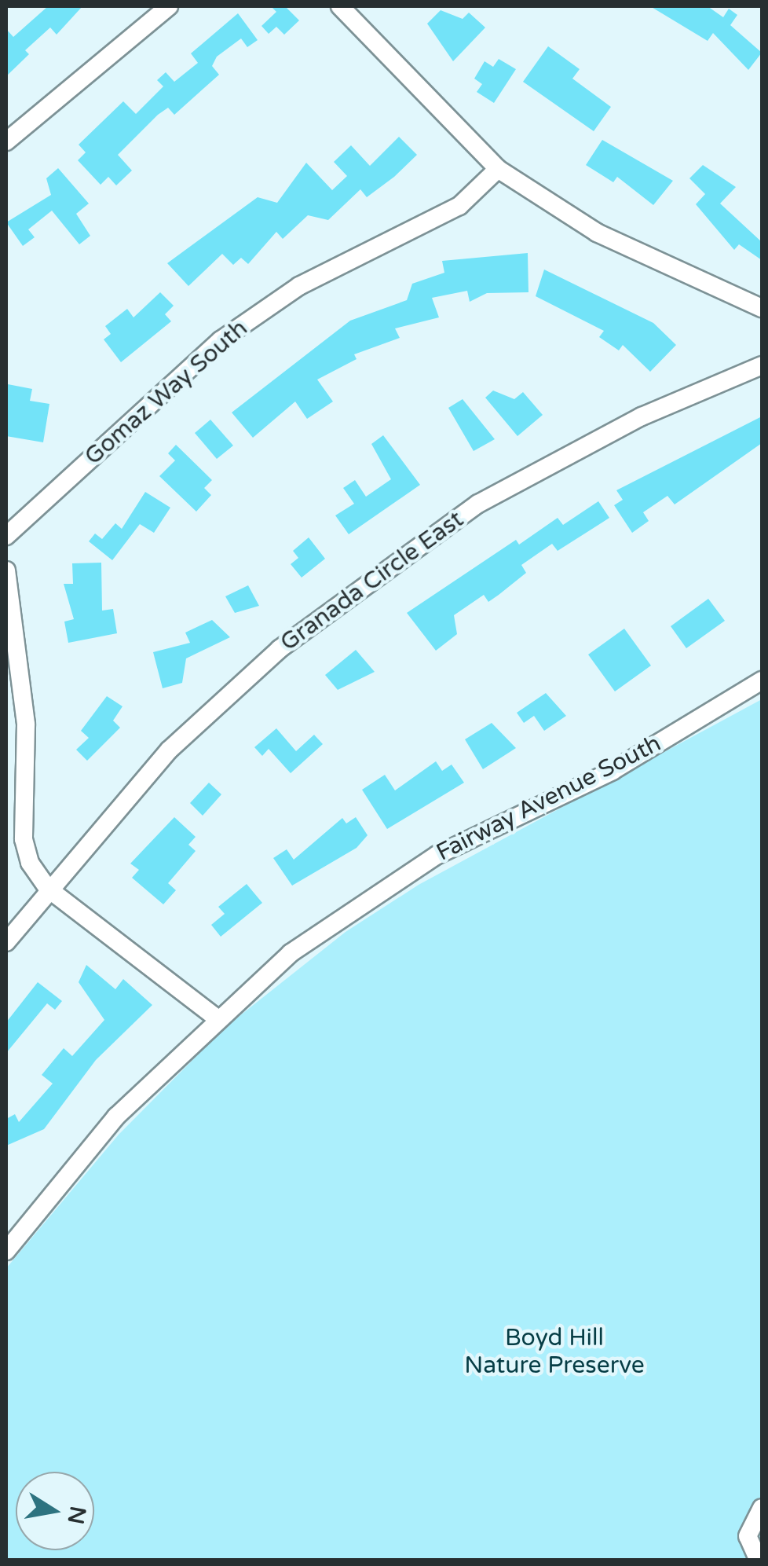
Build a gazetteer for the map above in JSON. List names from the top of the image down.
{
  "streets": {
    "street": ["Gomaz Way South", "Granada Circle East", "Fairway Avenue South"]
  },
  "parks": ["Boyd Hill Nature Preserve"],
  "north": "right"
}
